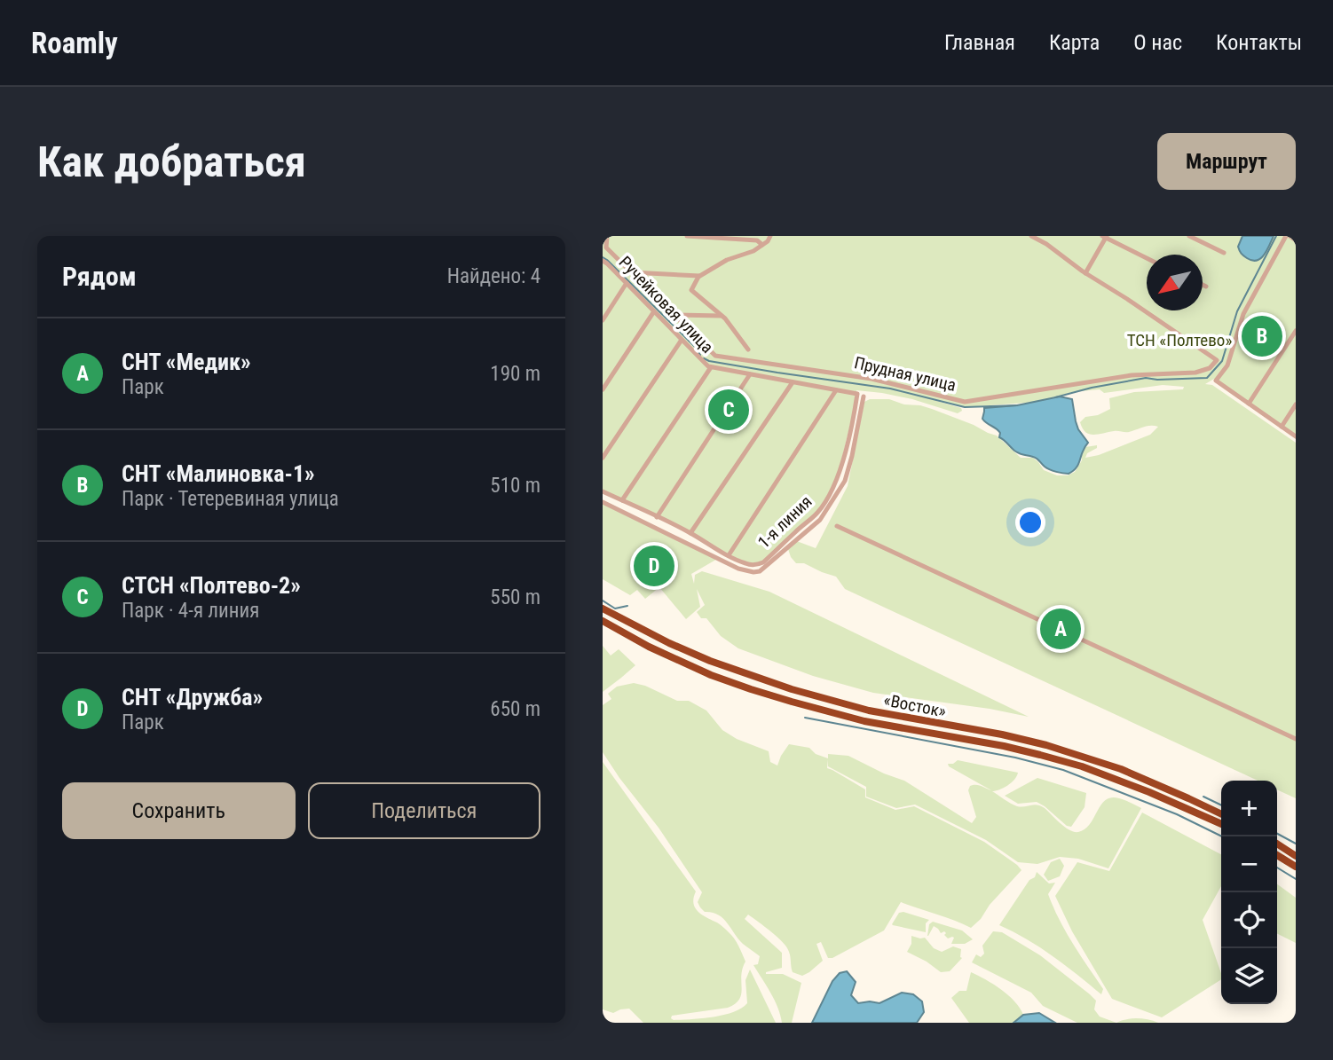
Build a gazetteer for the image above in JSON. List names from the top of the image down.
{
  "streets": {
    "highway": ["«Восток»"],
    "street": ["Ручейковая улица", "Прудная улица", "1-я линия"]
  },
  "crossings": [
    ["Ручейковая улица", "1-я линия"]
  ],
  "parks": ["ТСН «Полтево»"],
  "north": "bottom left",
  "page": {
    "header": "Roamly",
    "nav": [
      "Главная",
      "Карта",
      "О нас",
      "Контакты"
    ],
    "buttons": [
      "Маршрут",
      ["Сохранить", "Поделиться"]
    ],
    "title": "Как добраться",
    "heading": ["Рядом", "Найдено: 4"],
    "pins": [
      "B",
      "C",
      "D",
      "A"
    ],
    "list": [
      {
        "mark": "A",
        "name": "СНТ «Медик»",
        "note": "Парк",
        "value": "190 m"
      },
      {
        "mark": "B",
        "name": "СНТ «Малиновка-1»",
        "note": "Парк · Тетеревиная улица",
        "value": "510 m"
      },
      {
        "mark": "C",
        "name": "СТСН «Полтево-2»",
        "note": "Парк · 4-я линия",
        "value": "550 m"
      },
      {
        "mark": "D",
        "name": "СНТ «Дружба»",
        "note": "Парк",
        "value": "650 m"
      }
    ],
    "map_buttons": ["+", "−"]
  }
}
